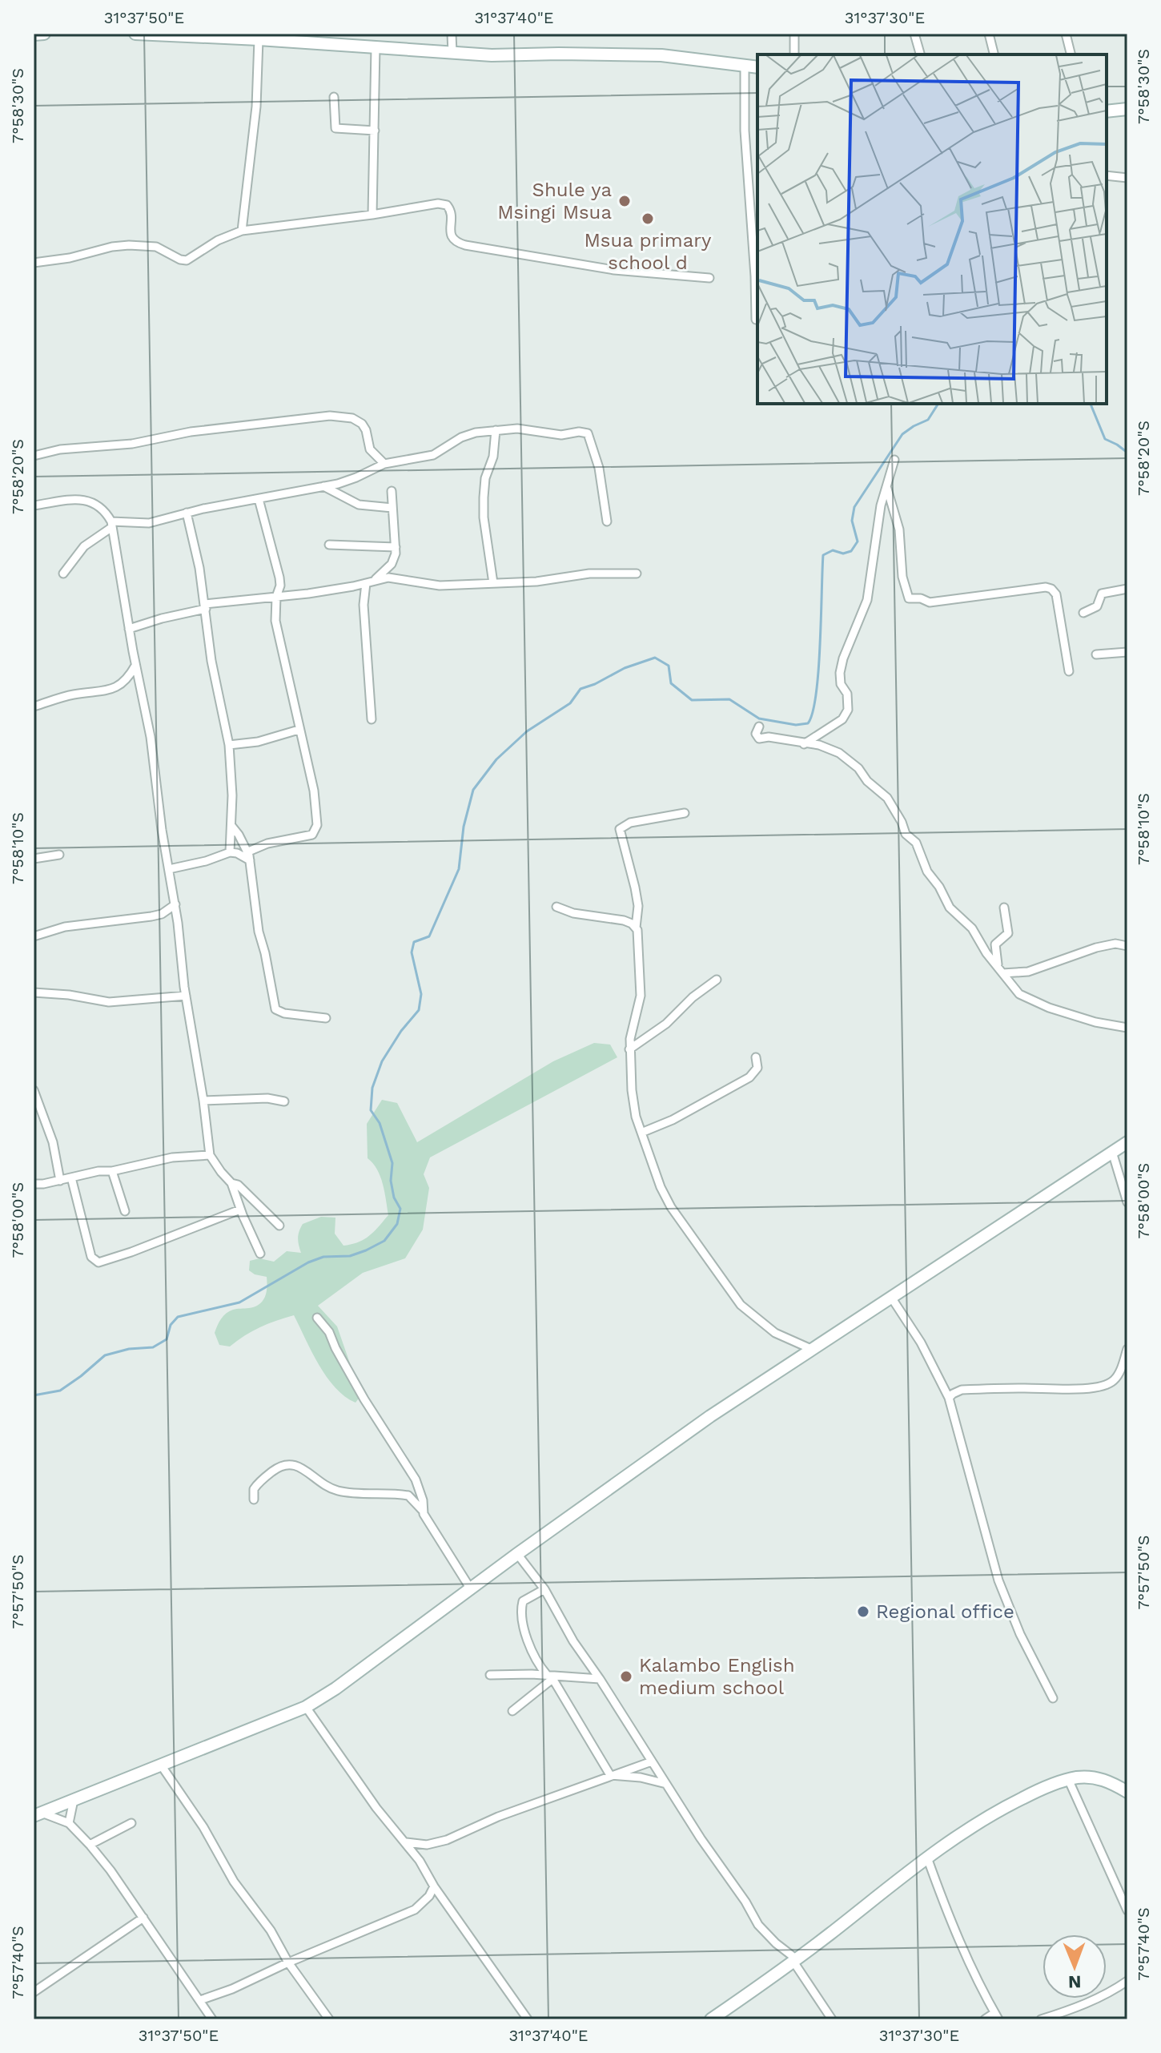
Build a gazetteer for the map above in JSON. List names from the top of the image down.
{
  "places": [
    "Shule ya Msingi Msua",
    "Msua primary school d",
    "Regional office",
    "Kalambo English medium school"
  ],
  "north": "bottom",
  "coordinates": [
    "31°37'50\"E",
    "31°37'40\"E",
    "31°37'30\"E",
    "7°58'30\"S",
    "7°58'20\"S",
    "7°58'10\"S",
    "7°58'00\"S",
    "7°57'50\"S",
    "7°57'40\"S"
  ]
}
